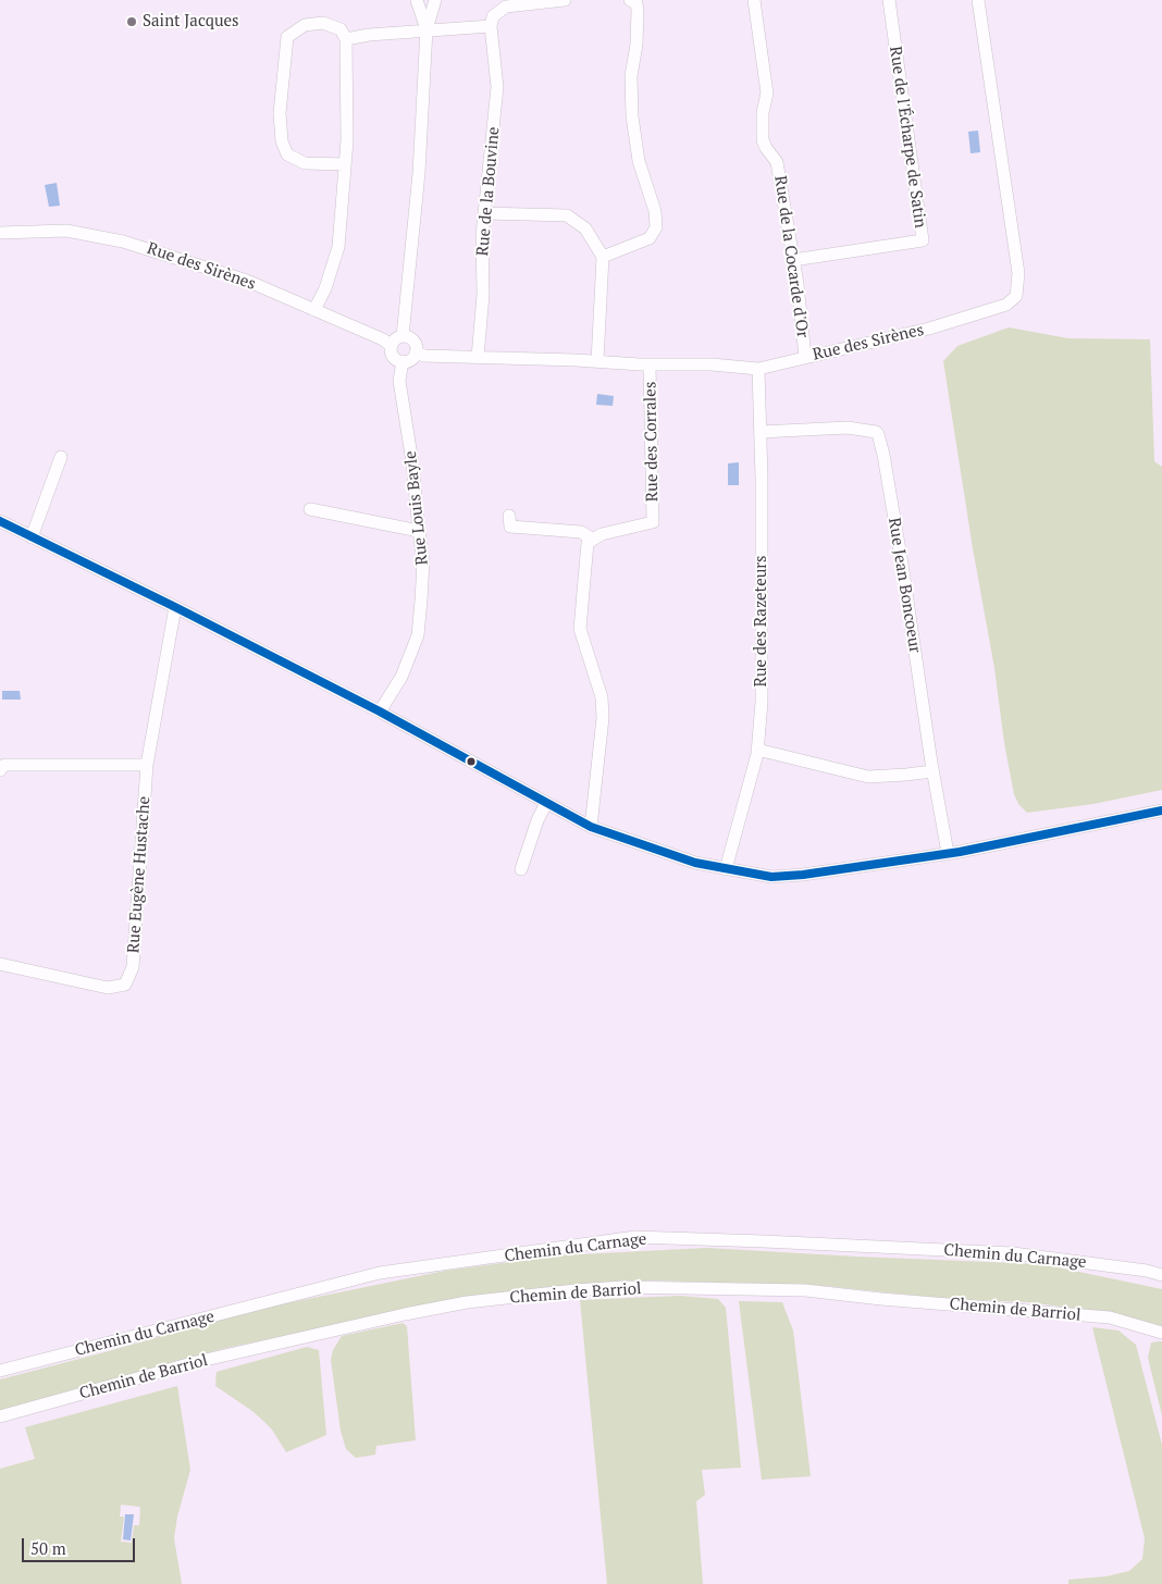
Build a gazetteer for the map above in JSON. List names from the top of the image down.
{
  "streets": {
    "street": [
      "Rue de l'Écharpe de Satin",
      "Rue de la Bouvine",
      "Rue de la Cocarde d'Or",
      "Rue des Sirènes",
      "Rue des Corrales",
      "Rue Louis Bayle",
      "Rue Jean Boncoeur",
      "Rue des Razeteurs",
      "Rue Eugène Hustache",
      "Chemin du Carnage",
      "Chemin de Barriol"
    ]
  },
  "crossings": [
    ["Rue de l'Écharpe de Satin", "Rue de la Cocarde d'Or"],
    ["Rue de la Bouvine", "Rue des Sirènes"],
    ["Rue de la Cocarde d'Or", "Rue des Sirènes"],
    ["Rue des Sirènes", "Rue des Corrales"],
    ["Rue des Sirènes", "Rue Louis Bayle"],
    ["Rue des Sirènes", "Rue des Razeteurs"],
    ["Rue Jean Boncoeur", "Rue des Razeteurs"]
  ],
  "places": ["Saint Jacques"],
  "scale_bar": "50 m"
}
